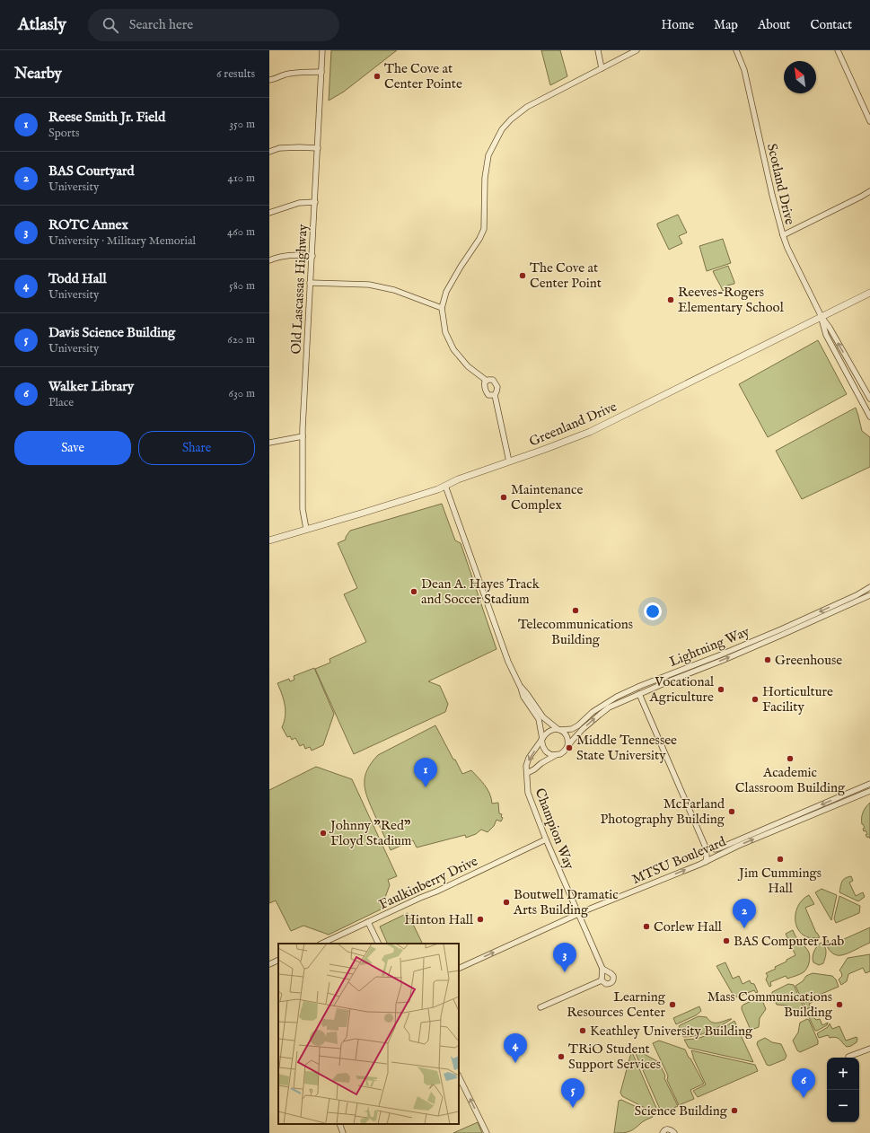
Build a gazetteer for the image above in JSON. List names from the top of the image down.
{
  "streets": {
    "street": [
      "Scotland Drive",
      "Old Lascassas Highway",
      "Greenland Drive",
      "Lightning Way",
      "Champion Way",
      "MTSU Boulevard",
      "Faulkinberry Drive"
    ]
  },
  "crossings": [
    ["Scotland Drive", "Greenland Drive"],
    ["Old Lascassas Highway", "Greenland Drive"],
    ["Lightning Way", "Champion Way"],
    ["Champion Way", "MTSU Boulevard"],
    ["Champion Way", "Faulkinberry Drive"]
  ],
  "places": [
    "The Cove at Center Pointe",
    "The Cove at Center Point",
    "Reeves-Rogers Elementary School",
    "Maintenance Complex",
    "Dean A. Hayes Track and Soccer Stadium",
    "Telecommunications Building",
    "Greenhouse",
    "Vocational Agriculture",
    "Horticulture Facility",
    "Middle Tennessee State University",
    "Academic Classroom Building",
    "McFarland Photography Building",
    "Johnny \"Red\" Floyd Stadium",
    "Jim Cummings Hall",
    "Boutwell Dramatic Arts Building",
    "Hinton Hall",
    "Corlew Hall",
    "BAS Computer Lab",
    "Learning Resources Center",
    "Mass Communications Building",
    "Keathley University Building",
    "TRiO Student Support Services",
    "Science Building"
  ],
  "north": "top left",
  "page": {
    "header": "Atlasly",
    "search": "Search here",
    "nav": [
      "Home",
      "Map",
      "About",
      "Contact"
    ],
    "heading": ["Nearby", "6 results"],
    "list": [
      {
        "mark": "1",
        "name": "Reese Smith Jr. Field",
        "note": "Sports",
        "value": "350 m"
      },
      {
        "mark": "2",
        "name": "BAS Courtyard",
        "note": "University",
        "value": "410 m"
      },
      {
        "mark": "3",
        "name": "ROTC Annex",
        "note": "University · Military Memorial",
        "value": "460 m"
      },
      {
        "mark": "4",
        "name": "Todd Hall",
        "note": "University",
        "value": "580 m"
      },
      {
        "mark": "5",
        "name": "Davis Science Building",
        "note": "University",
        "value": "620 m"
      },
      {
        "mark": "6",
        "name": "Walker Library",
        "note": "Place",
        "value": "630 m"
      }
    ],
    "buttons": ["Save", "Share"],
    "pins": [
      "1",
      "2",
      "3",
      "4",
      "6",
      "5"
    ],
    "map_buttons": ["+", "−"]
  }
}
